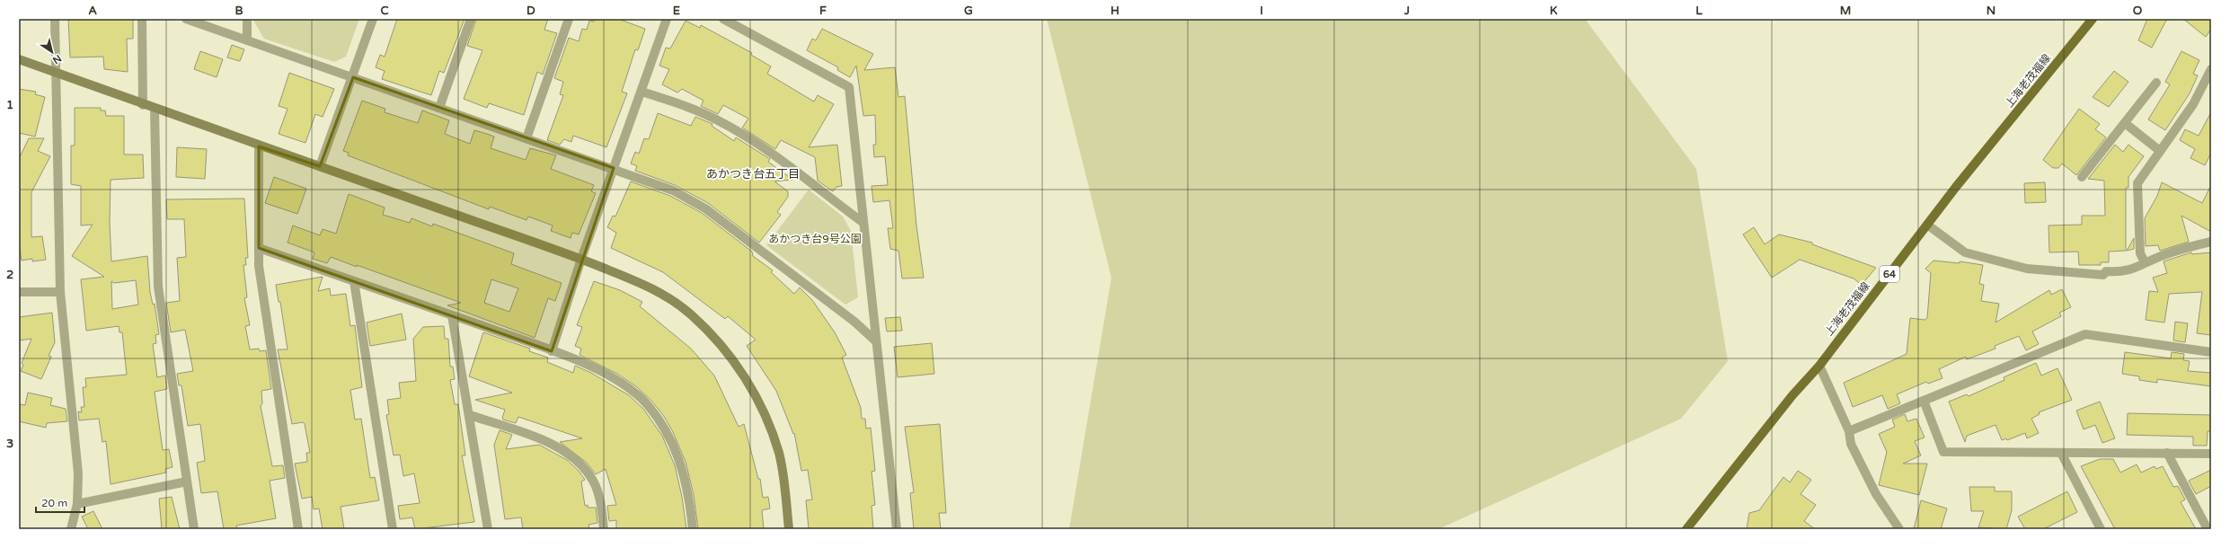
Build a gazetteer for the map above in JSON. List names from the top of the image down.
{
  "streets": {
    "main road": ["上海老茂福線", "64"]
  },
  "districts": ["あかつき台五丁目"],
  "parks": ["あかつき台9号公園"],
  "scale_bar": "20 m",
  "north": "bottom right",
  "grid": {
    "columns": [
      "A",
      "B",
      "C",
      "D",
      "E",
      "F",
      "G",
      "H",
      "I",
      "J",
      "K",
      "L",
      "M",
      "N",
      "O"
    ],
    "rows": ["1", "2", "3"]
  }
}
